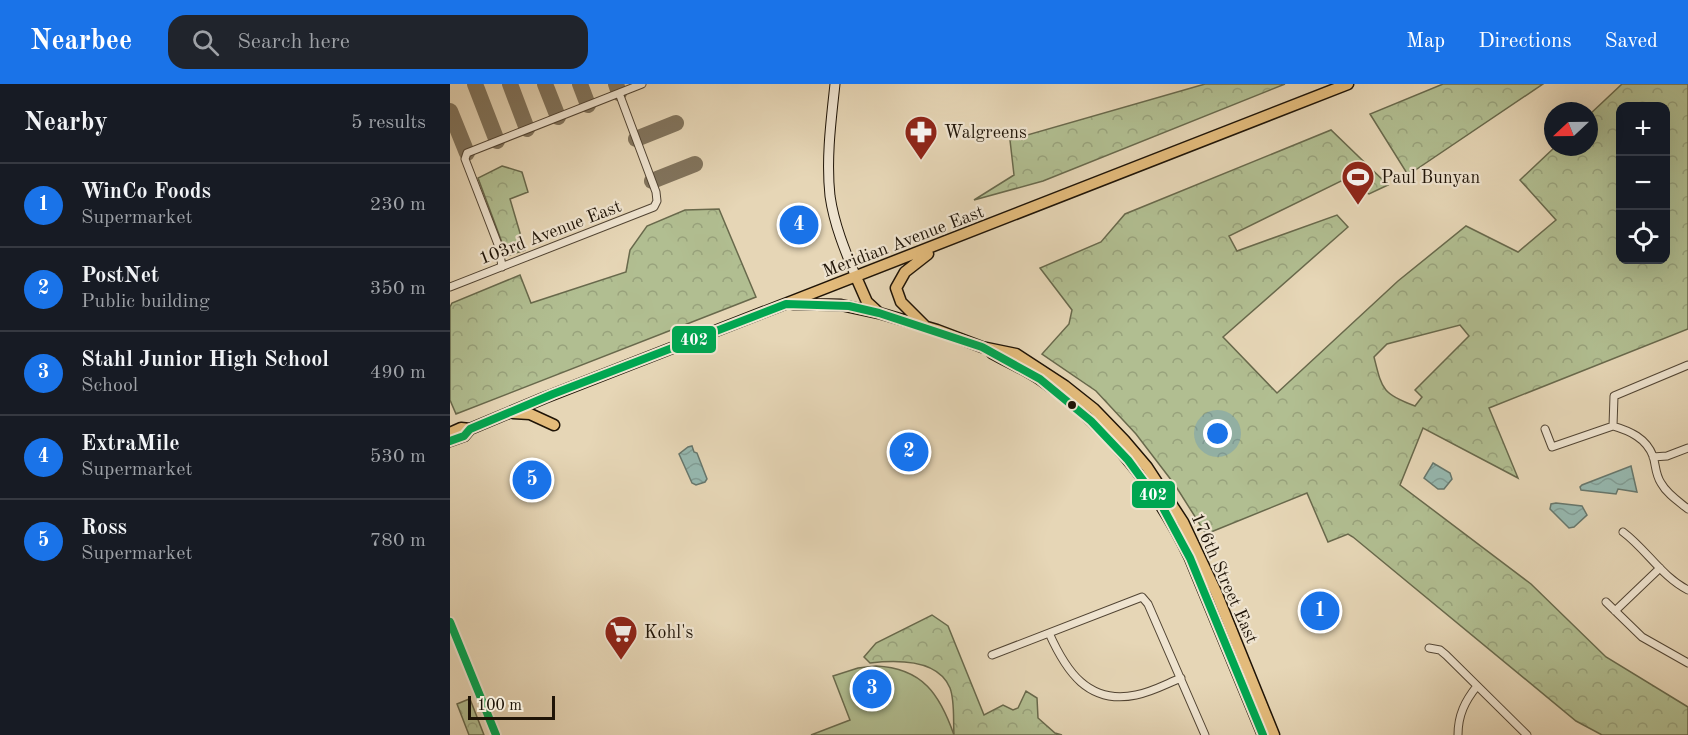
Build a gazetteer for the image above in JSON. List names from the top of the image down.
{
  "streets": {
    "main road": ["Meridian Avenue East", "176th Street East"],
    "street": ["103rd Avenue East"]
  },
  "crossings": [
    ["Meridian Avenue East", "176th Street East"]
  ],
  "places": {
    "pharmacy": ["Walgreens"],
    "sports": ["Paul Bunyan"],
    "supermarket": ["Kohl's"]
  },
  "lines": ["transit line 402"],
  "scale_bar": "100 m",
  "north": "left",
  "page": {
    "header": "Nearbee",
    "search": "Search here",
    "nav": ["Map", "Directions", "Saved"],
    "heading": ["Nearby", "5 results"],
    "map_buttons": ["+", "−"],
    "list": [
      {
        "mark": "1",
        "name": "WinCo Foods",
        "note": "Supermarket",
        "value": "230 m"
      },
      {
        "mark": "2",
        "name": "PostNet",
        "note": "Public building",
        "value": "350 m"
      },
      {
        "mark": "3",
        "name": "Stahl Junior High School",
        "note": "School",
        "value": "490 m"
      },
      {
        "mark": "4",
        "name": "ExtraMile",
        "note": "Supermarket",
        "value": "530 m"
      },
      {
        "mark": "5",
        "name": "Ross",
        "note": "Supermarket",
        "value": "780 m"
      }
    ],
    "pins": [
      "4",
      "2",
      "5",
      "1",
      "3"
    ],
    "scale": "100 m"
  }
}
